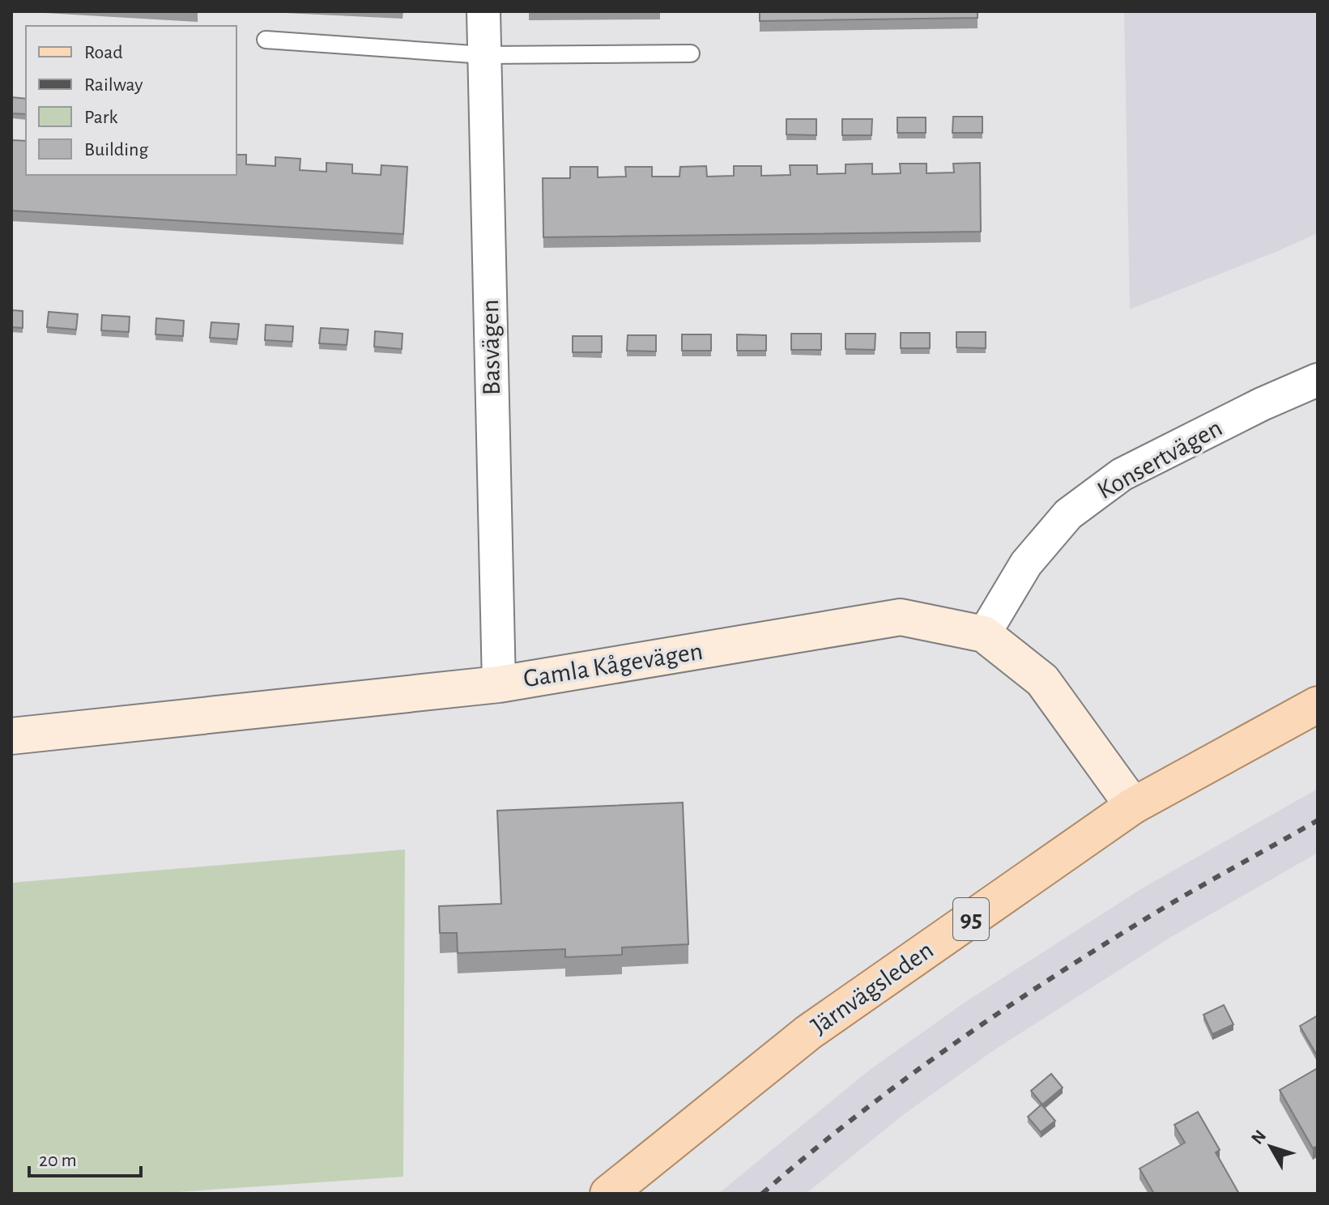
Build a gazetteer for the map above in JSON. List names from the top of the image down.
{
  "streets": {
    "main road": ["95", "Järnvägsleden"],
    "street": ["Basvägen", "Konsertvägen", "Gamla Kågevägen"]
  },
  "crossings": [
    ["Basvägen", "Gamla Kågevägen"],
    ["Konsertvägen", "Gamla Kågevägen"],
    ["Gamla Kågevägen", "Järnvägsleden"]
  ],
  "legend": [
    "Road",
    "Railway",
    "Park",
    "Building"
  ],
  "scale_bar": "20 m",
  "north": "top left"
}
